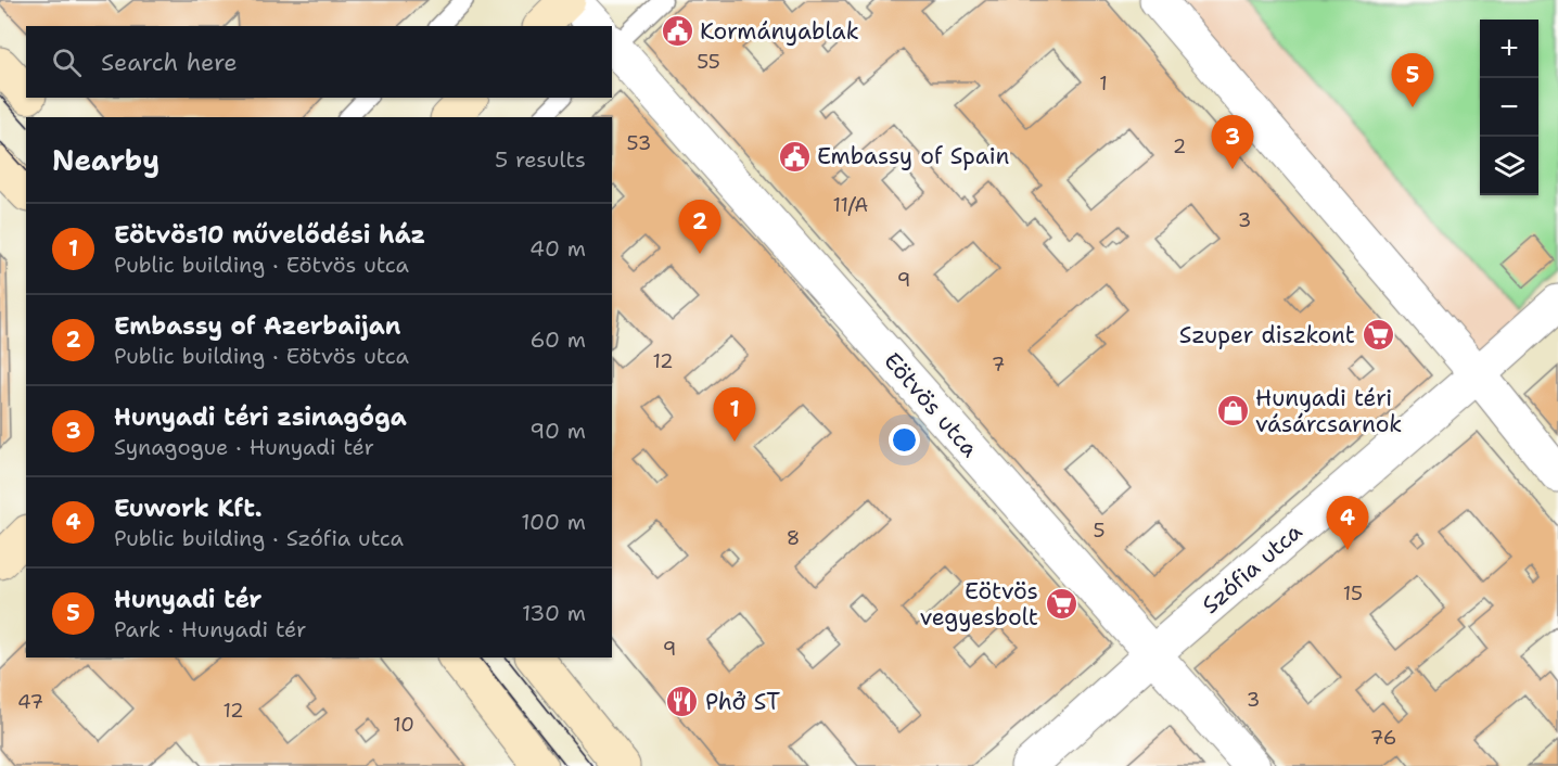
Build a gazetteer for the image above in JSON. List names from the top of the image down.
{
  "streets": {
    "street": ["Eötvös utca", "Szófia utca"]
  },
  "crossings": [
    ["Eötvös utca", "Szófia utca"]
  ],
  "places": {
    "public building": ["Kormányablak", "Embassy of Spain"],
    "supermarket": ["Szuper diszkont", "Eötvös vegyesbolt"],
    "shop": ["Hunyadi téri vásárcsarnok"],
    "restaurant": ["Phở ST"]
  },
  "house_numbers": [
    "55",
    "1",
    "53",
    "2",
    "11/A",
    "3",
    "9",
    "12",
    "7",
    "5",
    "8",
    "15",
    "9",
    "3",
    "47",
    "12",
    "10",
    "76"
  ],
  "page": {
    "map_buttons": ["+", "−"],
    "search": "Search here",
    "pins": [
      "5",
      "3",
      "2",
      "1",
      "4"
    ],
    "heading": ["Nearby", "5 results"],
    "list": [
      {
        "mark": "1",
        "name": "Eötvös10 művelődési ház",
        "note": "Public building · Eötvös utca",
        "value": "40 m"
      },
      {
        "mark": "2",
        "name": "Embassy of Azerbaijan",
        "note": "Public building · Eötvös utca",
        "value": "60 m"
      },
      {
        "mark": "3",
        "name": "Hunyadi téri zsinagóga",
        "note": "Synagogue · Hunyadi tér",
        "value": "90 m"
      },
      {
        "mark": "4",
        "name": "Euwork Kft.",
        "note": "Public building · Szófia utca",
        "value": "100 m"
      },
      {
        "mark": "5",
        "name": "Hunyadi tér",
        "note": "Park · Hunyadi tér",
        "value": "130 m"
      }
    ]
  }
}
